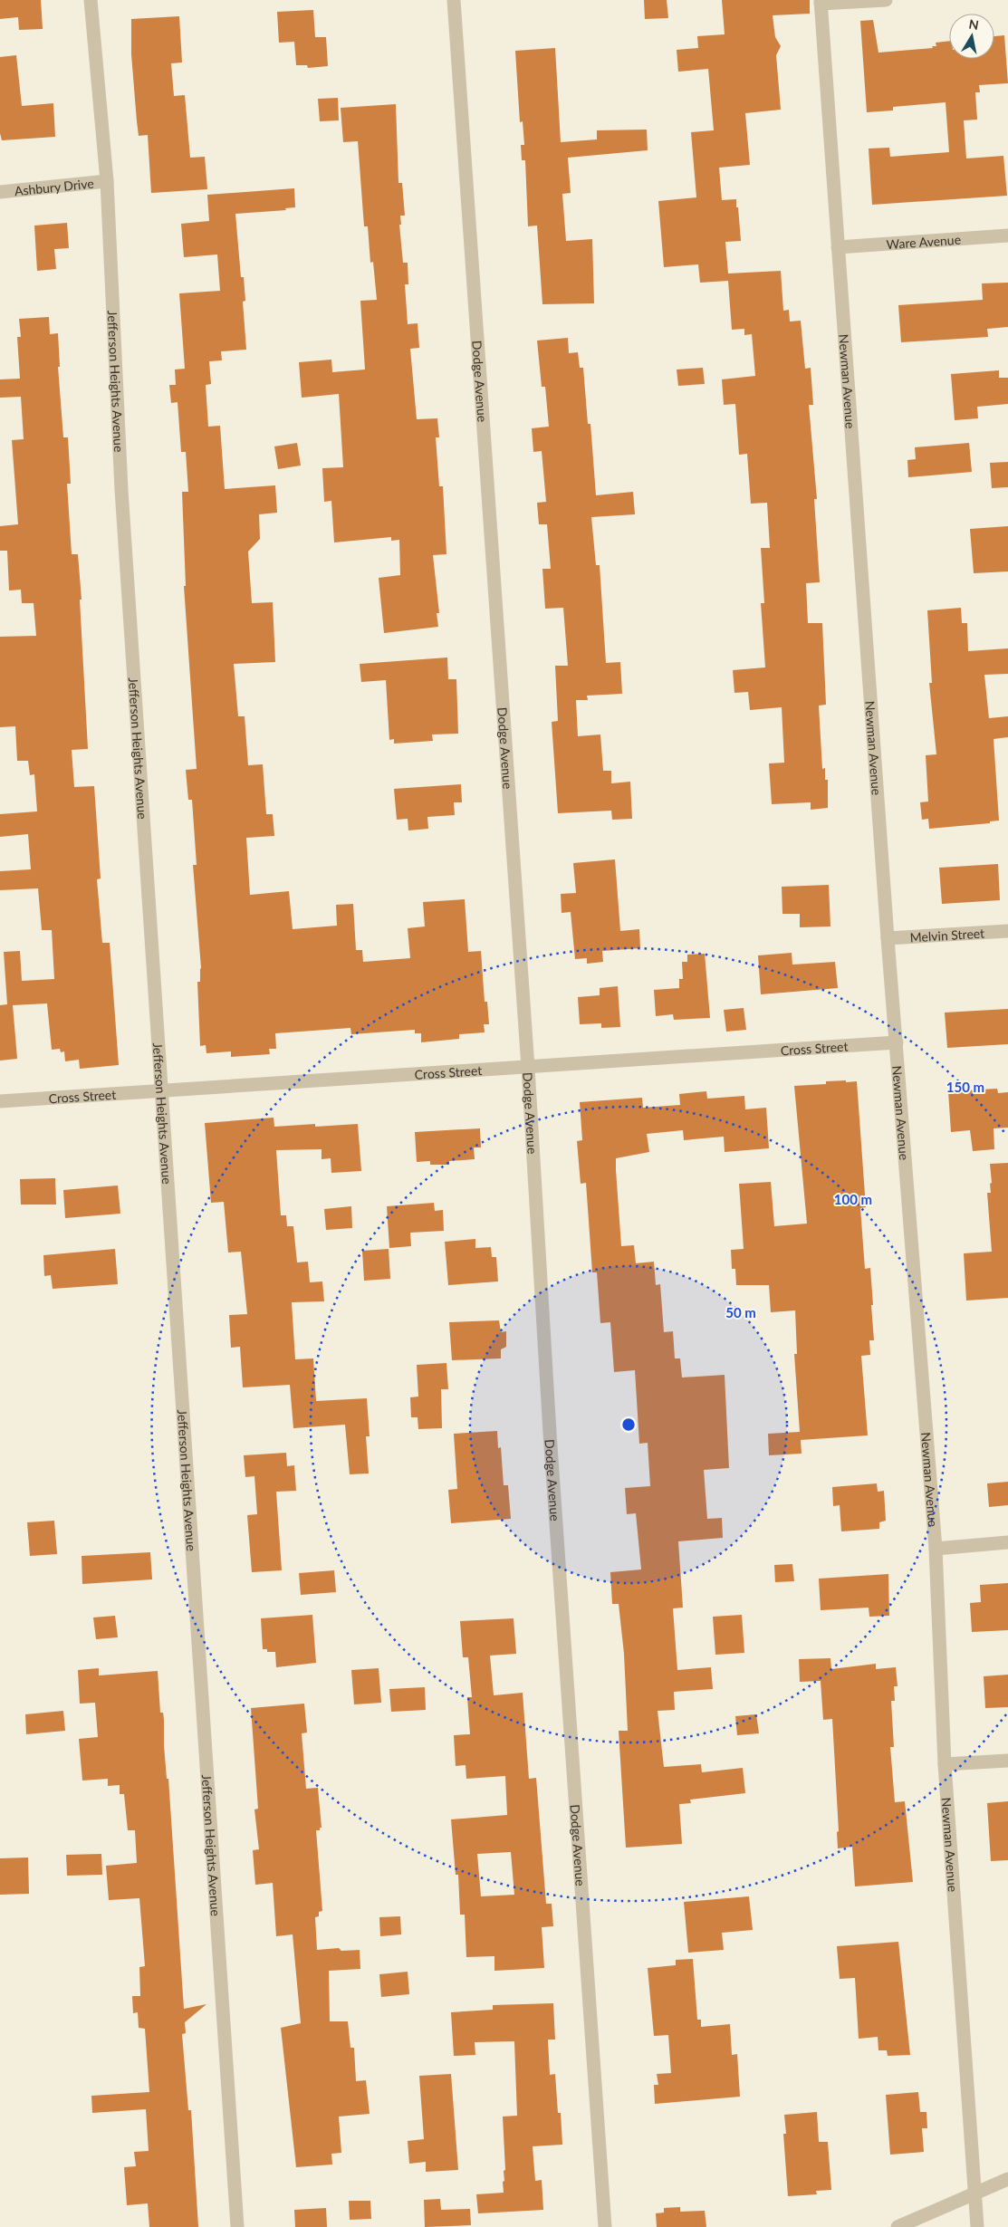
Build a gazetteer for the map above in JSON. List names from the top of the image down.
{
  "streets": {
    "street": [
      "Ashbury Drive",
      "Ware Avenue",
      "Jefferson Heights Avenue",
      "Dodge Avenue",
      "Newman Avenue",
      "Melvin Street",
      "Cross Street"
    ]
  },
  "crossings": [
    ["Ashbury Drive", "Jefferson Heights Avenue"],
    ["Ware Avenue", "Newman Avenue"],
    ["Jefferson Heights Avenue", "Cross Street"],
    ["Dodge Avenue", "Cross Street"],
    ["Newman Avenue", "Melvin Street"],
    ["Newman Avenue", "Cross Street"]
  ],
  "north": "top",
  "rings": ["150 m", "100 m", "50 m"]
}
